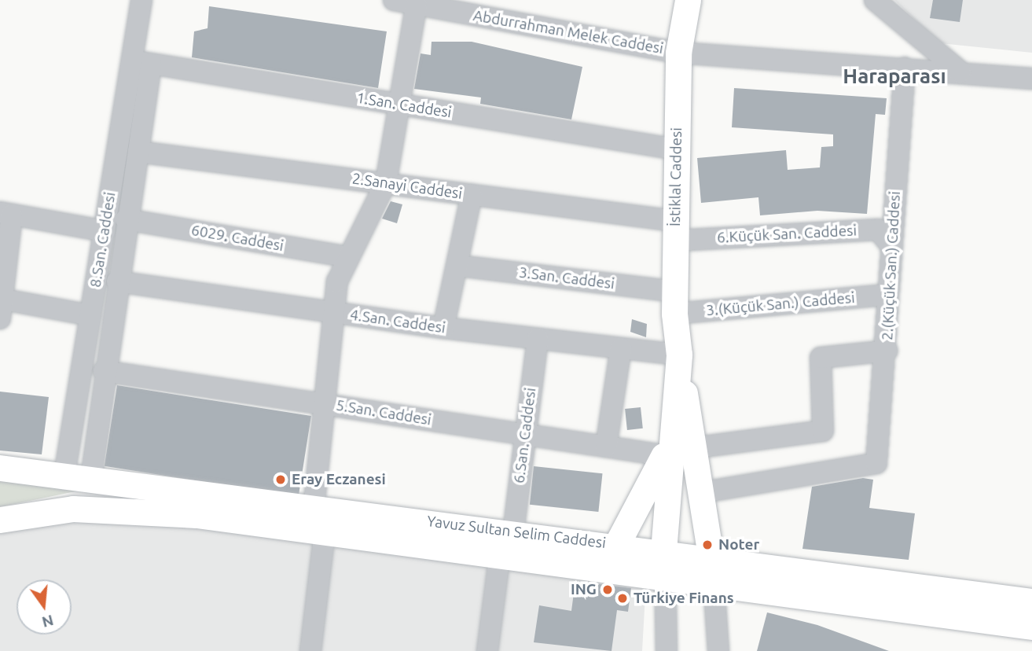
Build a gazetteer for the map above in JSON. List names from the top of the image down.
{
  "streets": {
    "main road": ["İstiklal Caddesi", "Yavuz Sultan Selim Caddesi"],
    "street": [
      "Abdurrahman Melek Caddesi",
      "1.San. Caddesi",
      "2.Sanayi Caddesi",
      "6.Küçük San. Caddesi",
      "6029. Caddesi",
      "8.San. Caddesi",
      "2.(Küçük San.) Caddesi",
      "3.San. Caddesi",
      "3.(Küçük San.) Caddesi",
      "4.San. Caddesi",
      "5.San. Caddesi",
      "6.San. Caddesi"
    ]
  },
  "crossings": [
    ["Abdurrahman Melek Caddesi", "İstiklal Caddesi"],
    ["Abdurrahman Melek Caddesi", "2.(Küçük San.) Caddesi"],
    ["1.San. Caddesi", "İstiklal Caddesi"],
    ["1.San. Caddesi", "8.San. Caddesi"],
    ["İstiklal Caddesi", "2.Sanayi Caddesi"],
    ["İstiklal Caddesi", "6.Küçük San. Caddesi"],
    ["İstiklal Caddesi", "2.(Küçük San.) Caddesi"],
    ["İstiklal Caddesi", "3.San. Caddesi"],
    ["İstiklal Caddesi", "3.(Küçük San.) Caddesi"],
    ["İstiklal Caddesi", "4.San. Caddesi"],
    ["İstiklal Caddesi", "5.San. Caddesi"],
    ["İstiklal Caddesi", "Yavuz Sultan Selim Caddesi"],
    ["2.Sanayi Caddesi", "6.Küçük San. Caddesi"],
    ["2.Sanayi Caddesi", "8.San. Caddesi"],
    ["6.Küçük San. Caddesi", "2.(Küçük San.) Caddesi"],
    ["6029. Caddesi", "8.San. Caddesi"],
    ["8.San. Caddesi", "4.San. Caddesi"],
    ["8.San. Caddesi", "5.San. Caddesi"],
    ["8.San. Caddesi", "Yavuz Sultan Selim Caddesi"],
    ["2.(Küçük San.) Caddesi", "3.(Küçük San.) Caddesi"],
    ["3.San. Caddesi", "3.(Küçük San.) Caddesi"],
    ["4.San. Caddesi", "6.San. Caddesi"],
    ["5.San. Caddesi", "6.San. Caddesi"],
    ["6.San. Caddesi", "Yavuz Sultan Selim Caddesi"]
  ],
  "districts": ["Haraparası"],
  "places": [
    "Eray Eczanesi",
    "Noter",
    "ING",
    "Türkiye Finans"
  ],
  "north": "bottom"
}
